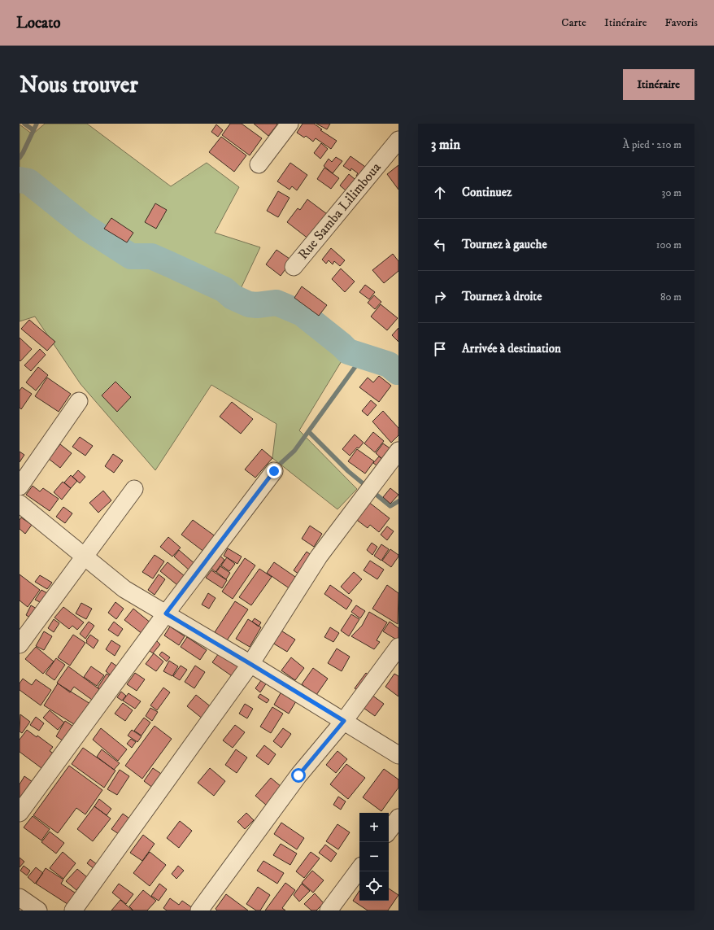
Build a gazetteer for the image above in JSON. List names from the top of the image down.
{
  "streets": {
    "street": ["Rue Samba Lilimboua"]
  },
  "page": {
    "header": "Locato",
    "nav": ["Carte", "Itinéraire", "Favoris"],
    "buttons": "Itinéraire",
    "title": "Nous trouver",
    "heading": ["3 min", "À pied · 210 m"],
    "list": [
      ["Continuez", "30 m"],
      ["Tournez à gauche", "100 m"],
      ["Tournez à droite", "80 m"],
      "Arrivée à destination"
    ],
    "map_buttons": ["+", "−"]
  }
}
